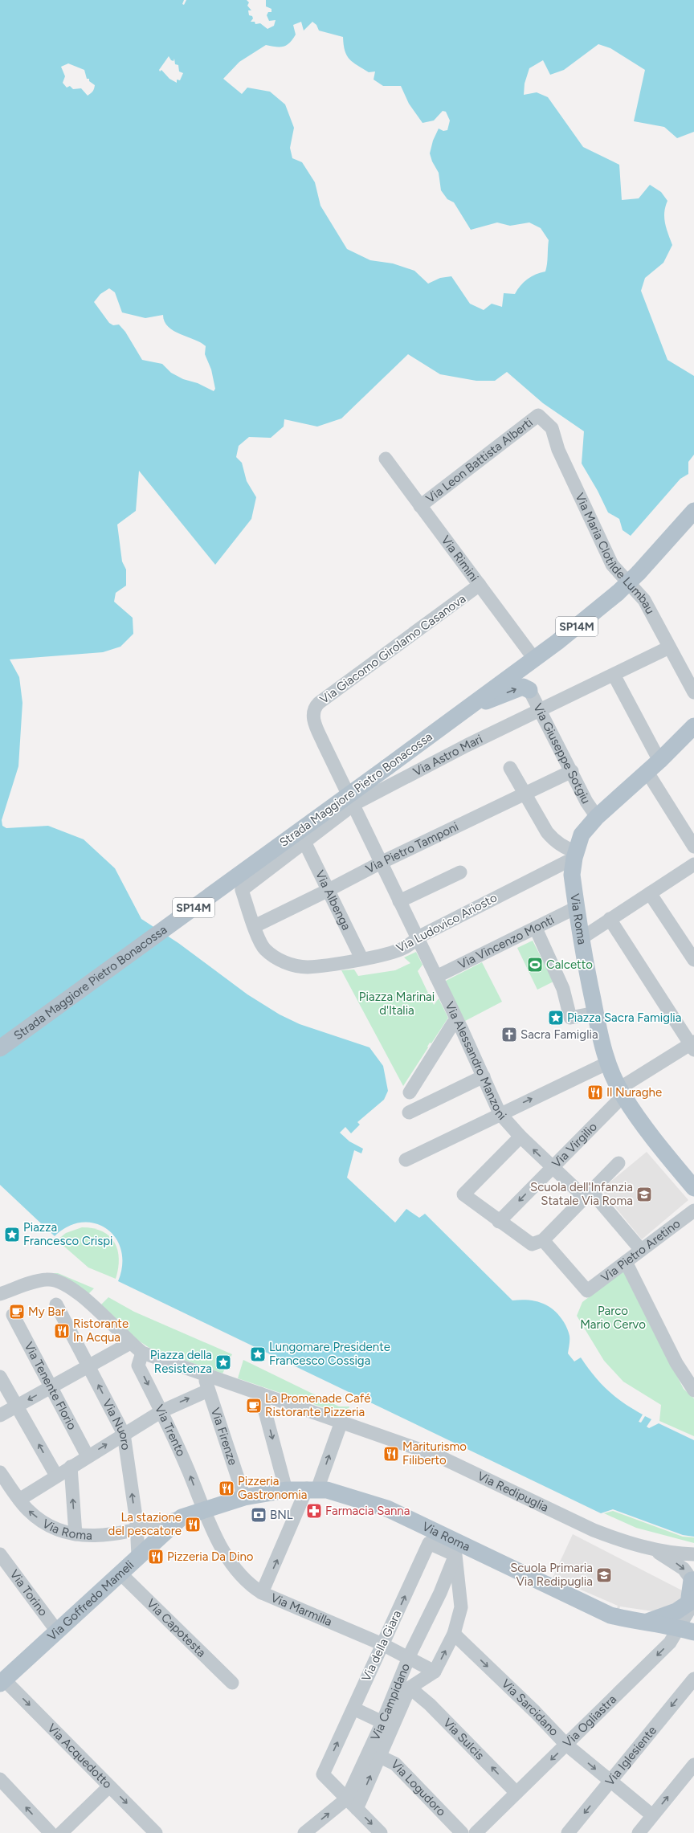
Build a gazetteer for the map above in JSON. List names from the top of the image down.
{
  "streets": {
    "main road": [
      "SP14M",
      "Strada Maggiore Pietro Bonacossa",
      "Via Roma",
      "Via Goffredo Mameli"
    ],
    "street": [
      "Via Leon Battista Alberti",
      "Via Maria Clotilde Lumbau",
      "Via Rimini",
      "Via Giacomo Girolamo Casanova",
      "Via Giuseppe Sotgiu",
      "Via Astro Mari",
      "Via Pietro Tamponi",
      "Via Albenga",
      "Via Ludovico Ariosto",
      "Via Vincenzo Monti",
      "Via Alessandro Manzoni",
      "Via Virgilio",
      "Via Pietro Aretino",
      "Via Tenente Florio",
      "Via Nuoro",
      "Via Trento",
      "Via Firenze",
      "Via Redipuglia",
      "Via Torino",
      "Via Marmilla",
      "Via Capotesta",
      "Via della Giara",
      "Via Campidano",
      "Via Sarcidano",
      "Via Ogliastra",
      "Via Sulcis",
      "Via Iglesiente",
      "Via Acquedotto",
      "Via Logudoro"
    ]
  },
  "crossings": [
    ["Via Leon Battista Alberti", "Via Maria Clotilde Lumbau"],
    ["Via Leon Battista Alberti", "Via Rimini"],
    ["Via Maria Clotilde Lumbau", "Via Astro Mari"],
    ["Via Rimini", "Via Giacomo Girolamo Casanova"],
    ["Via Rimini", "Strada Maggiore Pietro Bonacossa"],
    ["Via Giacomo Girolamo Casanova", "Via Astro Mari"],
    ["Via Giacomo Girolamo Casanova", "Via Alessandro Manzoni"],
    ["Via Giuseppe Sotgiu", "Via Astro Mari"],
    ["Via Giuseppe Sotgiu", "Via Pietro Tamponi"],
    ["Via Giuseppe Sotgiu", "Via Roma"],
    ["Via Astro Mari", "Via Albenga"],
    ["Via Astro Mari", "Via Ludovico Ariosto"],
    ["Via Astro Mari", "Via Alessandro Manzoni"],
    ["Via Pietro Tamponi", "Via Albenga"],
    ["Via Pietro Tamponi", "Via Ludovico Ariosto"],
    ["Via Pietro Tamponi", "Via Alessandro Manzoni"],
    ["Via Albenga", "Via Ludovico Ariosto"],
    ["Via Roma", "Via Ludovico Ariosto"],
    ["Via Roma", "Via Vincenzo Monti"],
    ["Via Roma", "Via Virgilio"],
    ["Via Roma", "Via Nuoro"],
    ["Via Roma", "Via Trento"],
    ["Via Roma", "Via Firenze"],
    ["Via Roma", "Via Goffredo Mameli"],
    ["Via Roma", "Via Marmilla"],
    ["Via Roma", "Via della Giara"],
    ["Via Roma", "Via Campidano"],
    ["Via Roma", "Via Ogliastra"],
    ["Via Ludovico Ariosto", "Via Alessandro Manzoni"],
    ["Via Vincenzo Monti", "Via Alessandro Manzoni"],
    ["Via Alessandro Manzoni", "Via Virgilio"],
    ["Via Alessandro Manzoni", "Via Pietro Aretino"],
    ["Via Nuoro", "Via Goffredo Mameli"],
    ["Via Trento", "Via Redipuglia"],
    ["Via Trento", "Via Marmilla"],
    ["Via Firenze", "Via Redipuglia"],
    ["Via Torino", "Via Goffredo Mameli"],
    ["Via Goffredo Mameli", "Via Capotesta"],
    ["Via Goffredo Mameli", "Via Acquedotto"],
    ["Via Marmilla", "Via della Giara"],
    ["Via Marmilla", "Via Campidano"],
    ["Via della Giara", "Via Campidano"],
    ["Via Campidano", "Via Sulcis"],
    ["Via Campidano", "Via Logudoro"],
    ["Via Sarcidano", "Via Ogliastra"],
    ["Via Sarcidano", "Via Iglesiente"],
    ["Via Ogliastra", "Via Sulcis"]
  ],
  "one_way": ["Via della Giara", "Via Sarcidano", "Via Sulcis"],
  "parks": ["Piazza Marinai d'Italia", "Parco Mario Cervo"],
  "places": {
    "sports": ["Calcetto"],
    "place": [
      "Piazza Sacra Famiglia",
      "Piazza Francesco Crispi",
      "Lungomare Presidente Francesco Cossiga",
      "Piazza della Resistenza"
    ],
    "church": ["Sacra Famiglia"],
    "restaurant": [
      "Il Nuraghe",
      "Ristorante In Acqua",
      "Mariturismo Filiberto",
      "Pizzeria Gastronomia",
      "La stazione del pescatore",
      "Pizzeria Da Dino"
    ],
    "school or university": ["Scuola dell'Infanzia Statale Via Roma", "Scuola Primaria Via Redipuglia"],
    "cafe": ["My Bar", "La Promenade Café Ristorante Pizzeria"],
    "pharmacy": ["Farmacia Sanna"],
    "bank": ["BNL"]
  }
}
